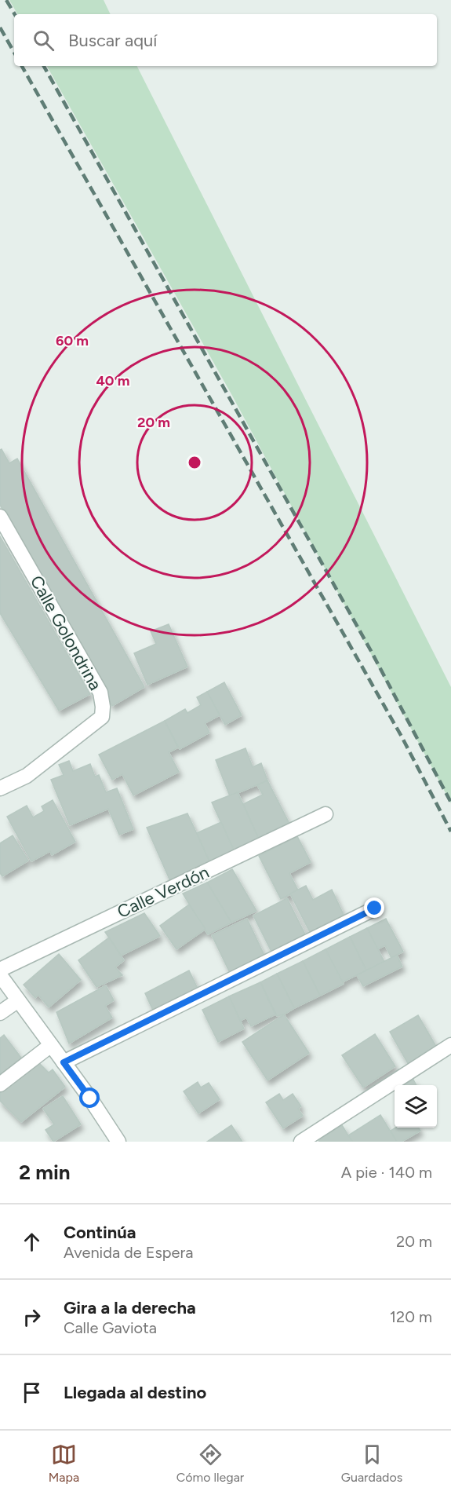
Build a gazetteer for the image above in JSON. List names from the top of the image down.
{
  "streets": {
    "street": ["Calle Golondrina", "Calle Verdón"]
  },
  "page": {
    "search": "Buscar aquí",
    "heading": ["2 min", "A pie · 140 m"],
    "list": [
      ["Continúa", "Avenida de Espera", "20 m"],
      ["Gira a la derecha", "Calle Gaviota", "120 m"],
      "Llegada al destino"
    ],
    "nav": ["Mapa", "Cómo llegar", "Guardados"]
  },
  "rings": ["60 m", "40 m", "20 m"]
}
